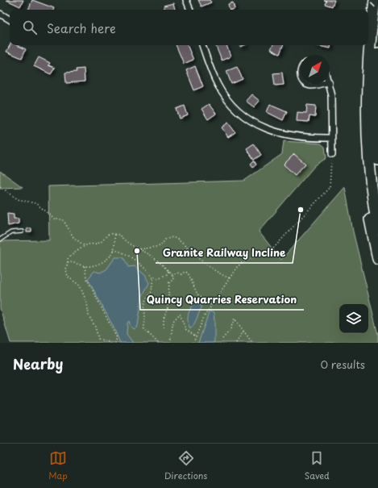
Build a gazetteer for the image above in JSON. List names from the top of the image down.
{
  "places": ["Granite Railway Incline", "Quincy Quarries Reservation"],
  "north": "top right",
  "page": {
    "search": "Search here",
    "heading": ["Nearby", "0 results"],
    "nav": ["Map", "Directions", "Saved"]
  }
}
